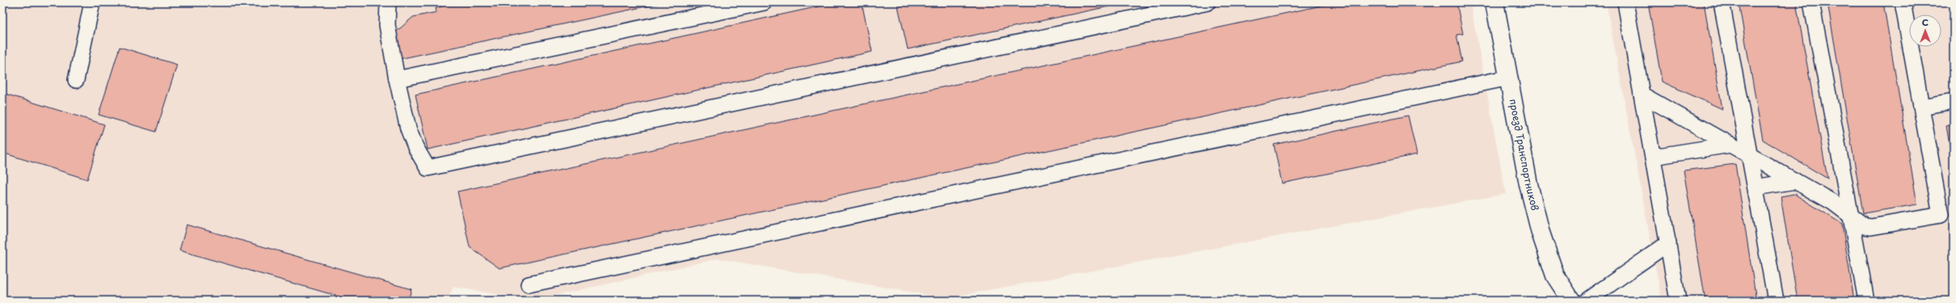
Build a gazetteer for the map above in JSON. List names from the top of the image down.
{
  "streets": {
    "street": ["проезд Транспортников"]
  },
  "north": "top"
}
